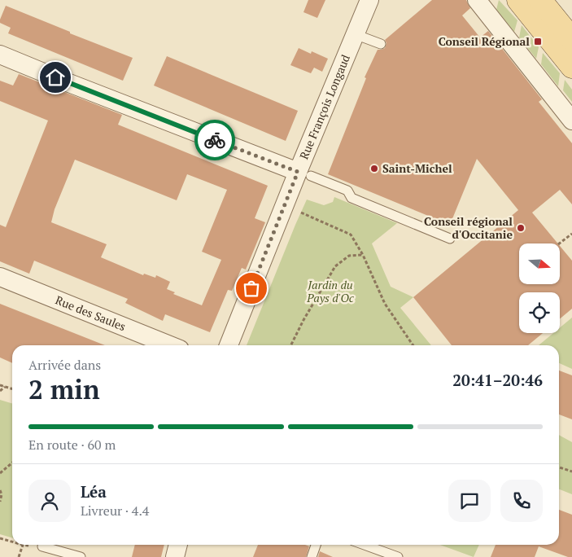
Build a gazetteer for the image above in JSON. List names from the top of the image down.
{
  "streets": {
    "street": ["Rue François Longaud", "Rue des Saules"]
  },
  "parks": ["Jardin du Pays d'Oc"],
  "places": {
    "transit": ["Conseil Régional"],
    "other": ["Saint-Michel", "Conseil régional d'Occitanie"]
  },
  "north": "right",
  "page": {
    "heading": ["2 min", "Arrivée dans", "20:41–20:46"],
    "panel": ["Léa", "Livreur · 4.4"],
    "bar": "En route · 60 m"
  }
}
